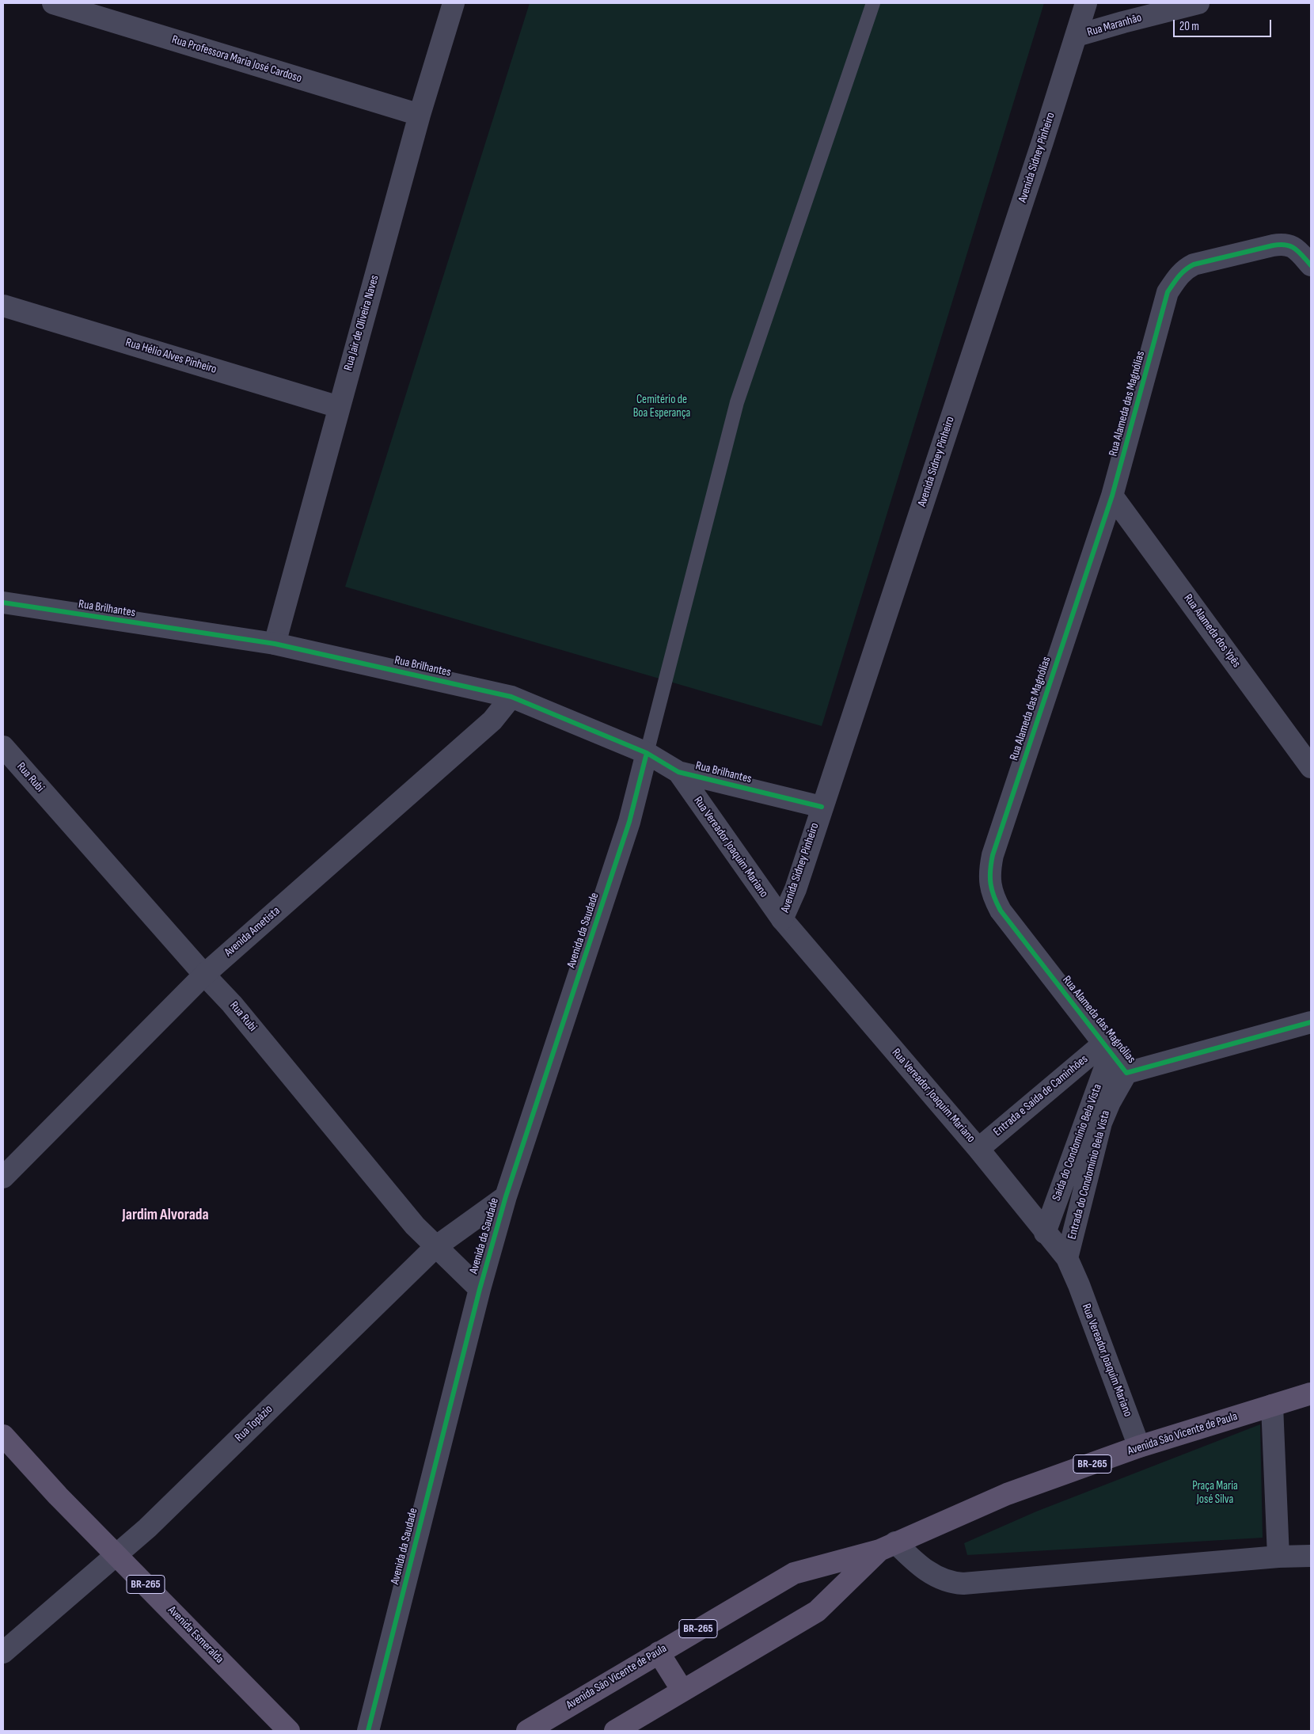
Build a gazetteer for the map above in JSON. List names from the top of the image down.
{
  "streets": {
    "main road": ["Avenida São Vicente de Paula", "BR-265", "Avenida Esmeralda"],
    "street": [
      "Rua Maranhão",
      "Rua Professora Maria José Cardoso",
      "Avenida Sidney Pinheiro",
      "Rua Jair de Oliveira Naves",
      "Rua Hélio Alves Pinheiro",
      "Rua Alameda das Magnólias",
      "Rua Brilhantes",
      "Rua Alameda dos Ypês",
      "Rua Rubi",
      "Rua Vereador Joaquim Mariano",
      "Avenida da Saudade",
      "Avenida Ametista",
      "Entrada e Saída de Caminhões",
      "Saída do Condomínio Bela Vista",
      "Entrada do Condomínio Bela Vista",
      "Rua Topázio"
    ]
  },
  "crossings": [
    ["Rua Maranhão", "Avenida Sidney Pinheiro"],
    ["Rua Professora Maria José Cardoso", "Rua Jair de Oliveira Naves"],
    ["Avenida Sidney Pinheiro", "Rua Brilhantes"],
    ["Avenida Sidney Pinheiro", "Rua Vereador Joaquim Mariano"],
    ["Rua Jair de Oliveira Naves", "Rua Hélio Alves Pinheiro"],
    ["Rua Jair de Oliveira Naves", "Rua Brilhantes"],
    ["Rua Alameda das Magnólias", "Rua Alameda dos Ypês"],
    ["Rua Alameda das Magnólias", "Entrada e Saída de Caminhões"],
    ["Rua Alameda das Magnólias", "Saída do Condomínio Bela Vista"],
    ["Rua Alameda das Magnólias", "Entrada do Condomínio Bela Vista"],
    ["Rua Brilhantes", "Rua Vereador Joaquim Mariano"],
    ["Rua Brilhantes", "Avenida da Saudade"],
    ["Rua Brilhantes", "Avenida Ametista"],
    ["Rua Rubi", "Avenida da Saudade"],
    ["Rua Rubi", "Avenida Ametista"],
    ["Rua Rubi", "Rua Topázio"],
    ["Rua Vereador Joaquim Mariano", "Entrada e Saída de Caminhões"],
    ["Rua Vereador Joaquim Mariano", "Saída do Condomínio Bela Vista"],
    ["Rua Vereador Joaquim Mariano", "Entrada do Condomínio Bela Vista"],
    ["Rua Vereador Joaquim Mariano", "Avenida São Vicente de Paula"],
    ["Avenida da Saudade", "Rua Topázio"],
    ["Entrada e Saída de Caminhões", "Saída do Condomínio Bela Vista"],
    ["Rua Topázio", "Avenida Esmeralda"]
  ],
  "districts": ["Jardim Alvorada"],
  "parks": ["Cemitério de Boa Esperança", "Praça Maria José Silva"],
  "scale_bar": "20 m"
}
